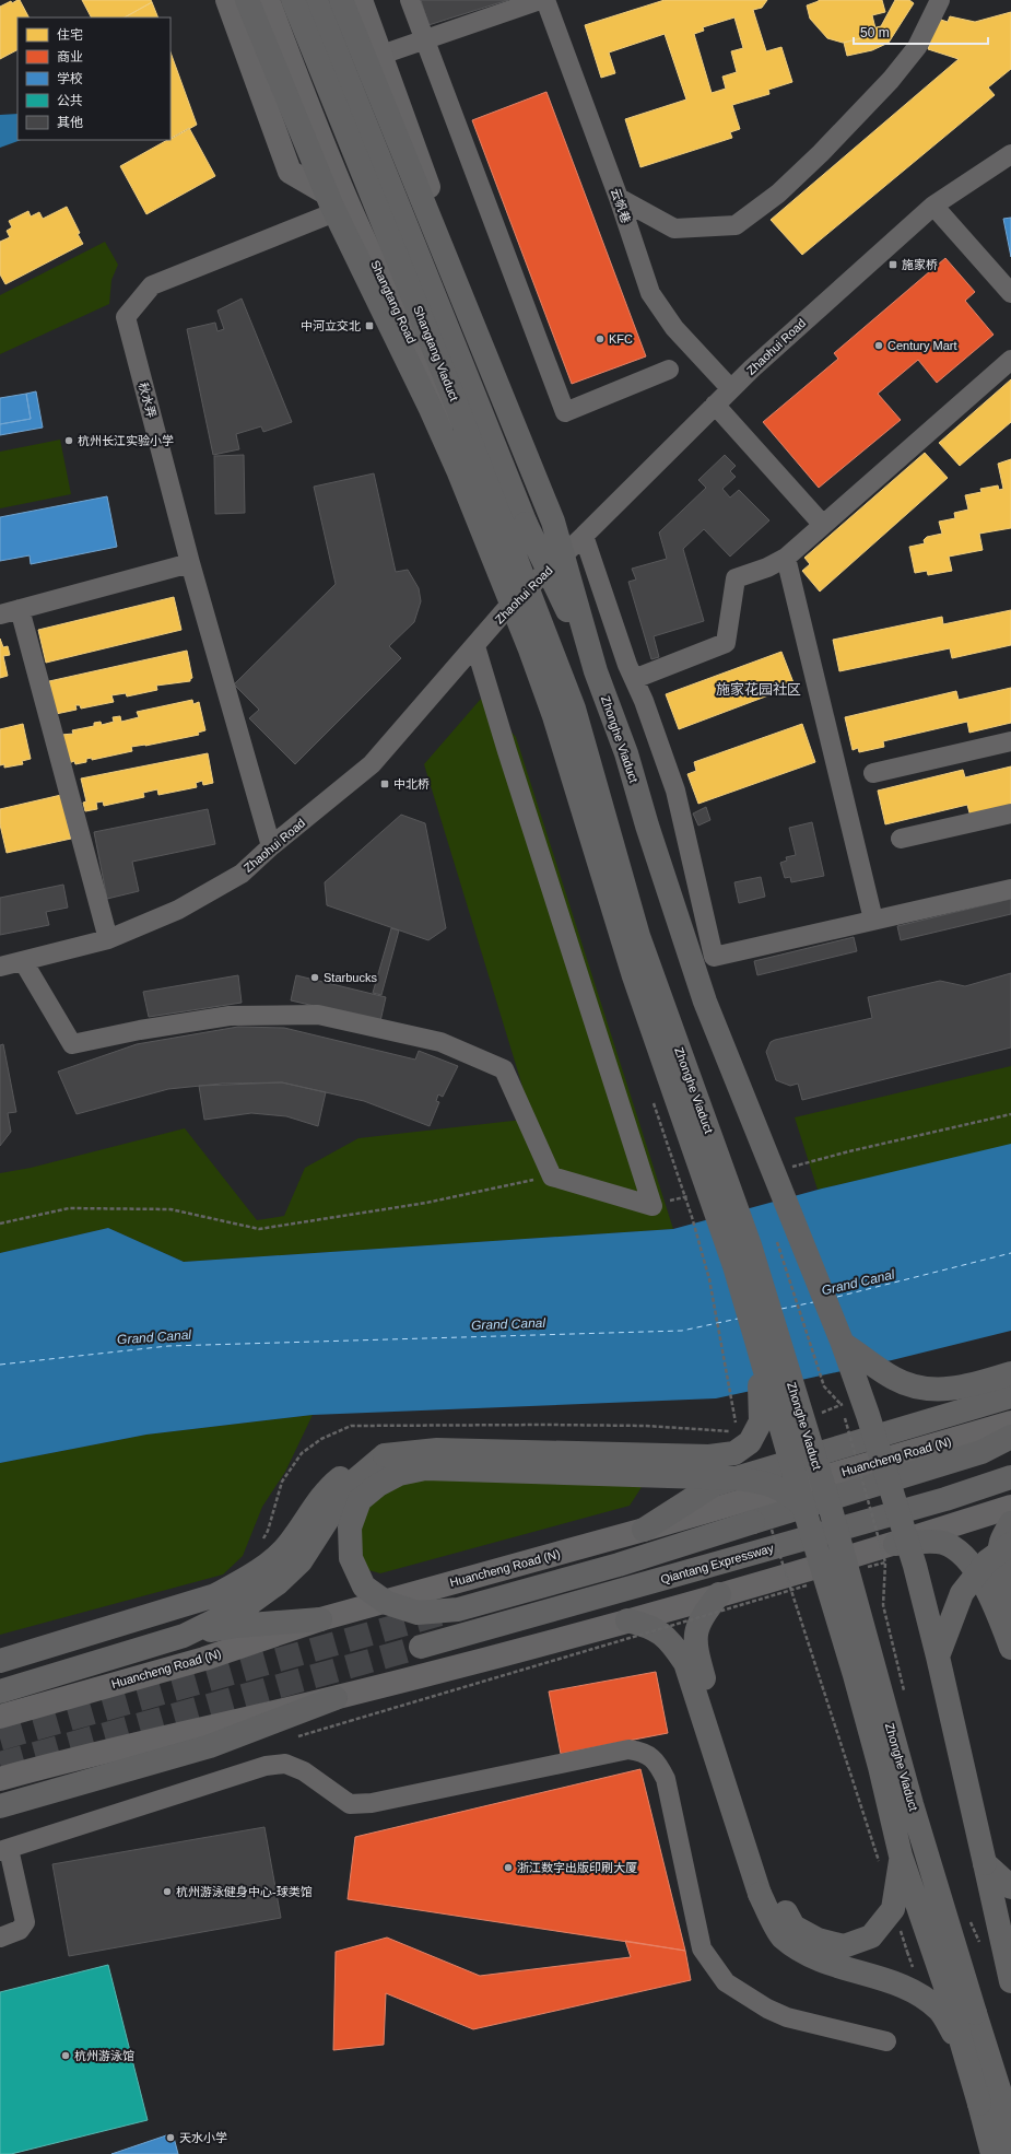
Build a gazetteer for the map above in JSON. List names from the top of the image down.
{
  "streets": {
    "highway": ["Shangtang Viaduct", "Zhonghe Viaduct", "Qiantang Expressway"],
    "main road": ["Shangtang Road", "Huancheng Road (N)"],
    "street": ["云帆巷", "Zhaohui Road", "秋水弄"]
  },
  "crossings": [
    ["云帆巷", "Zhaohui Road"],
    ["Shangtang Road", "Zhaohui Road"],
    ["Shangtang Road", "秋水弄"],
    ["Shangtang Viaduct", "Zhonghe Viaduct"]
  ],
  "districts": ["施家花园社区"],
  "water": ["Grand Canal"],
  "places": {
    "transit": ["施家桥", "中河立交北", "中北桥"],
    "other": [
      "KFC",
      "Century Mart",
      "杭州长江实验小学",
      "Starbucks",
      "浙江数字出版印刷大厦",
      "杭州游泳健身中心-球类馆",
      "杭州游泳馆",
      "天水小学"
    ]
  },
  "legend": [
    "住宅",
    "商业",
    "学校",
    "公共",
    "其他"
  ],
  "scale_bar": "50 m"
}
